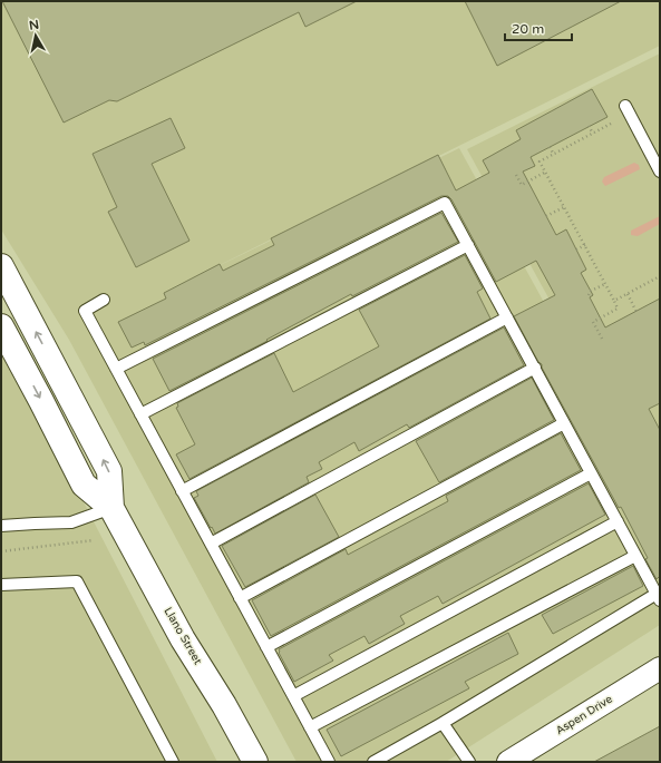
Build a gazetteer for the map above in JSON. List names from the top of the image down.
{
  "streets": {
    "street": ["Llano Street", "Aspen Drive"]
  },
  "scale_bar": "20 m",
  "north": "top"
}
